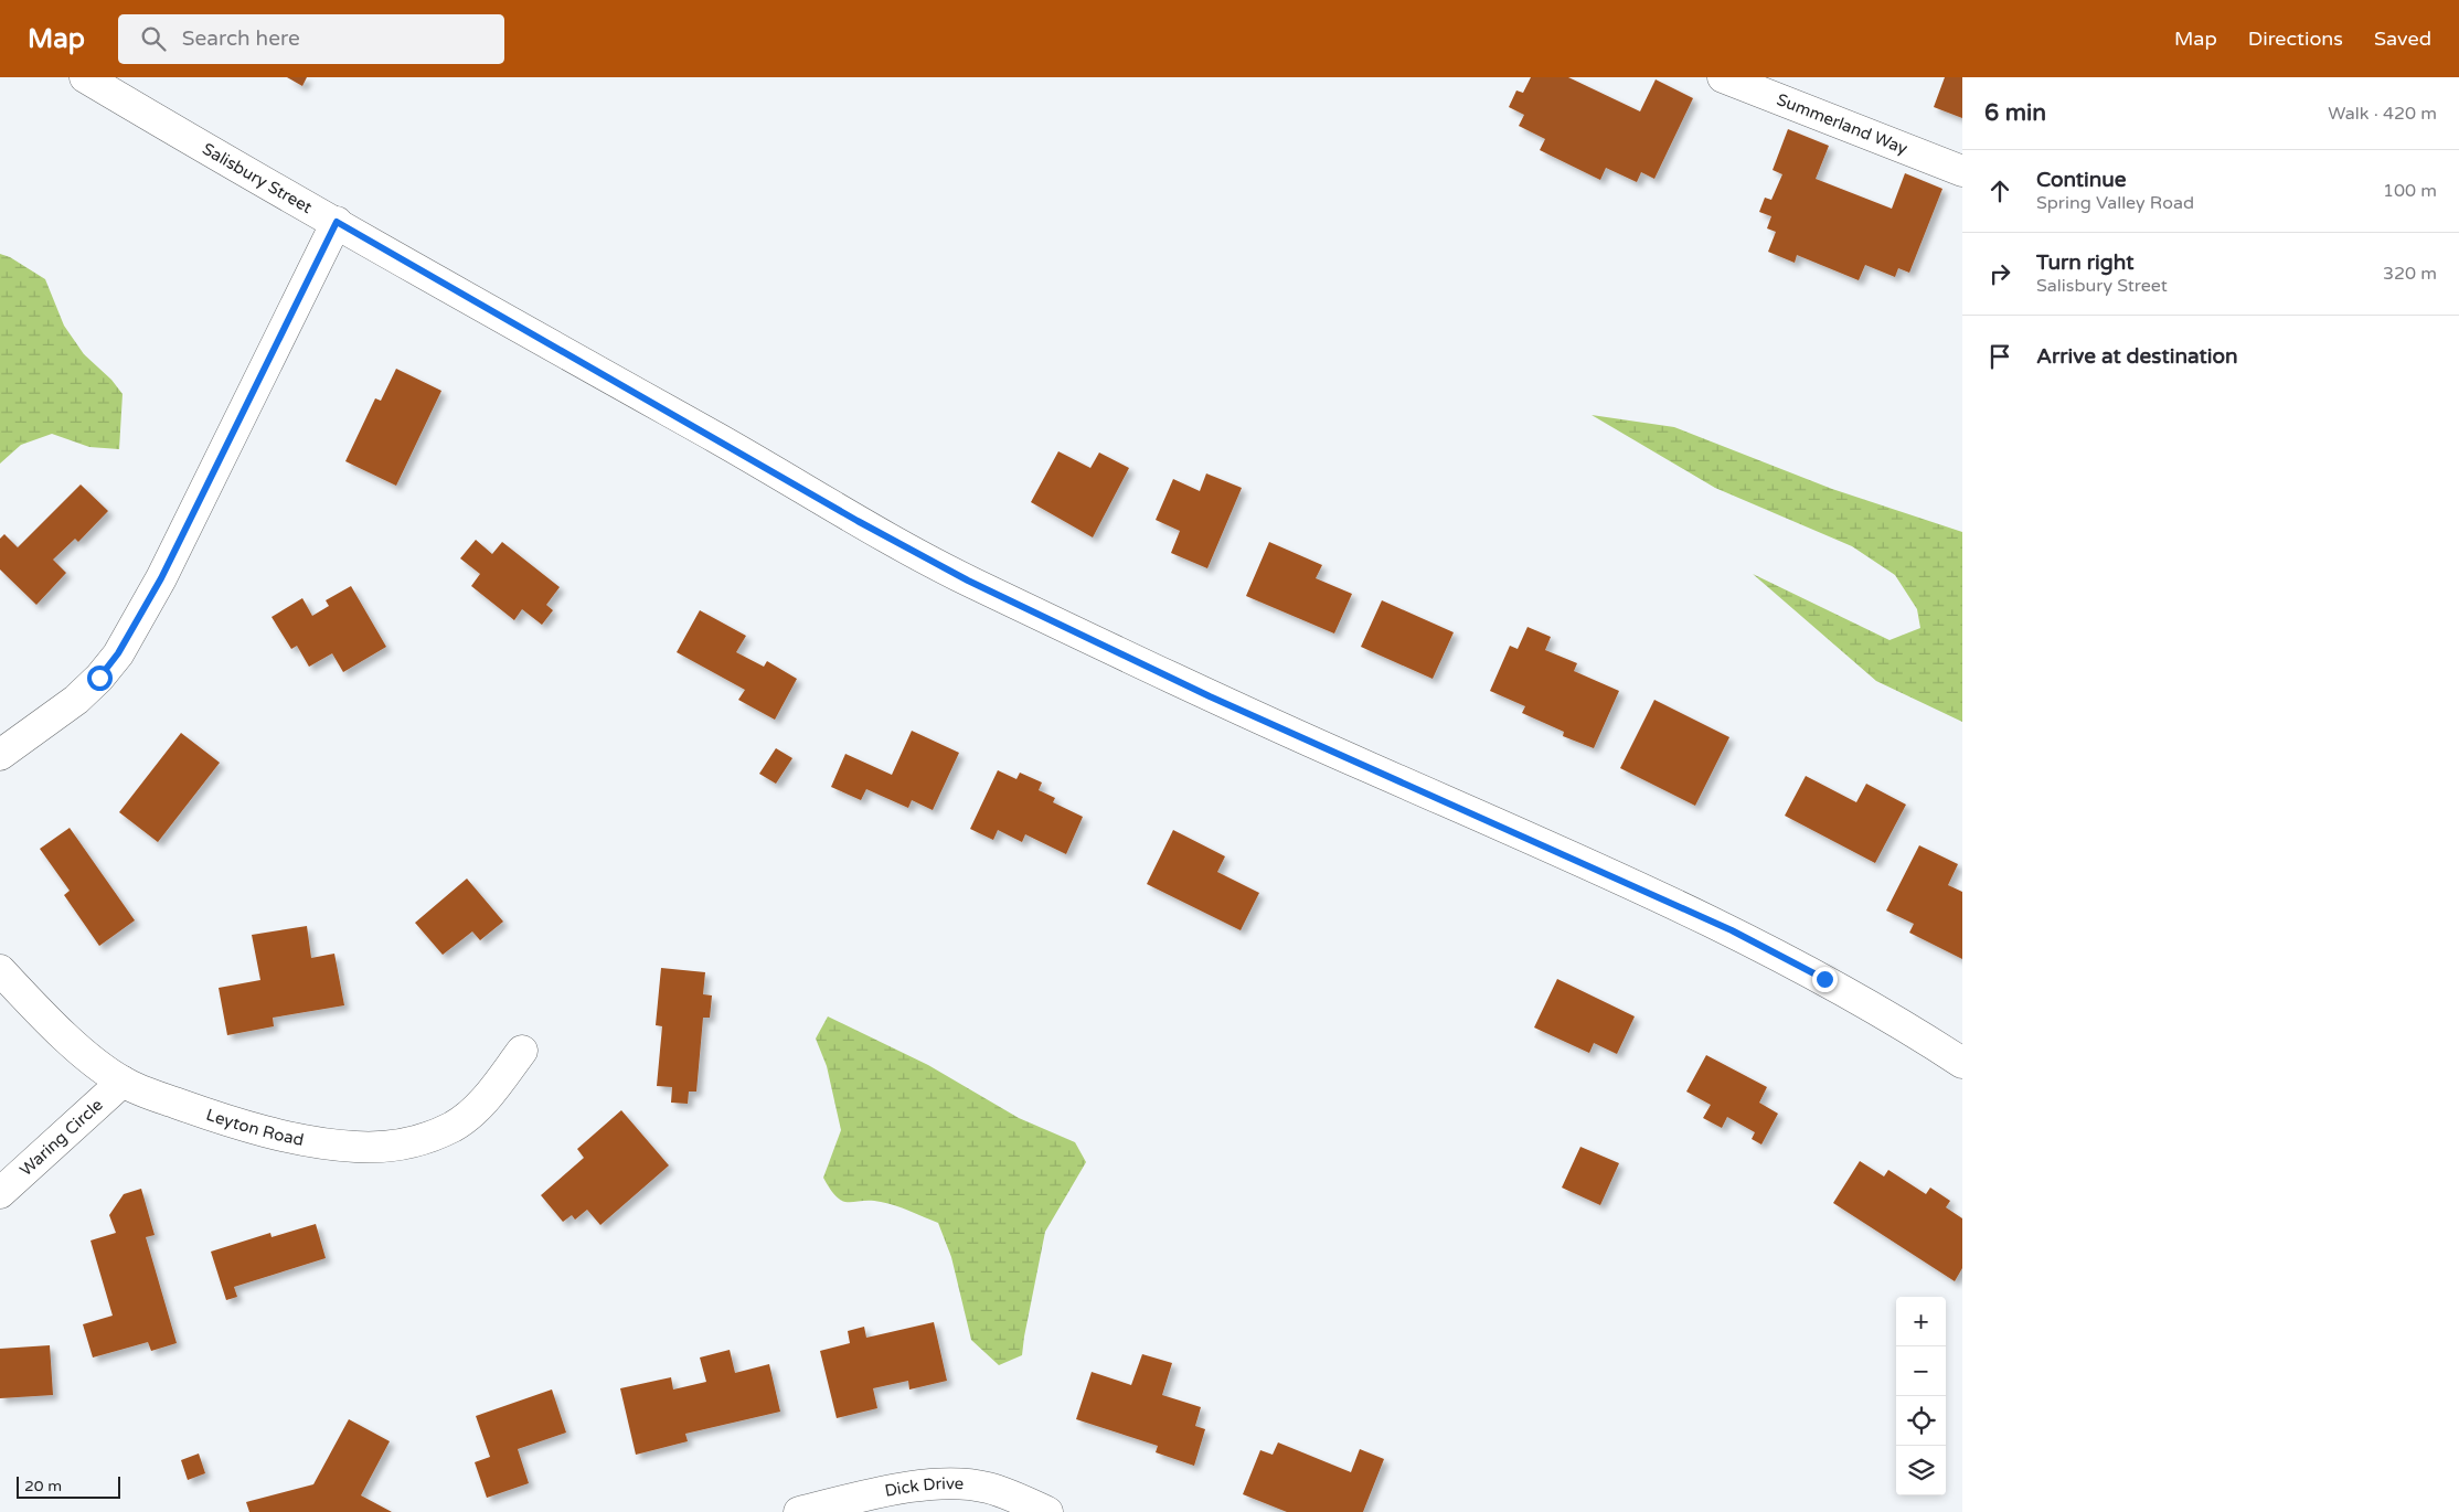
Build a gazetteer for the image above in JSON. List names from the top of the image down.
{
  "streets": {
    "main road": [
      "Summerland Way",
      "Salisbury Street",
      "Leyton Road",
      "Waring Circle",
      "Dick Drive"
    ]
  },
  "crossings": [
    ["Leyton Road", "Waring Circle"]
  ],
  "scale_bar": "20 m",
  "page": {
    "header": "Map",
    "search": "Search here",
    "nav": ["Map", "Directions", "Saved"],
    "heading": ["6 min", "Walk · 420 m"],
    "list": [
      ["Continue", "Spring Valley Road", "100 m"],
      ["Turn right", "Salisbury Street", "320 m"],
      "Arrive at destination"
    ],
    "map_buttons": ["+", "−"],
    "scale": "20 m"
  }
}
